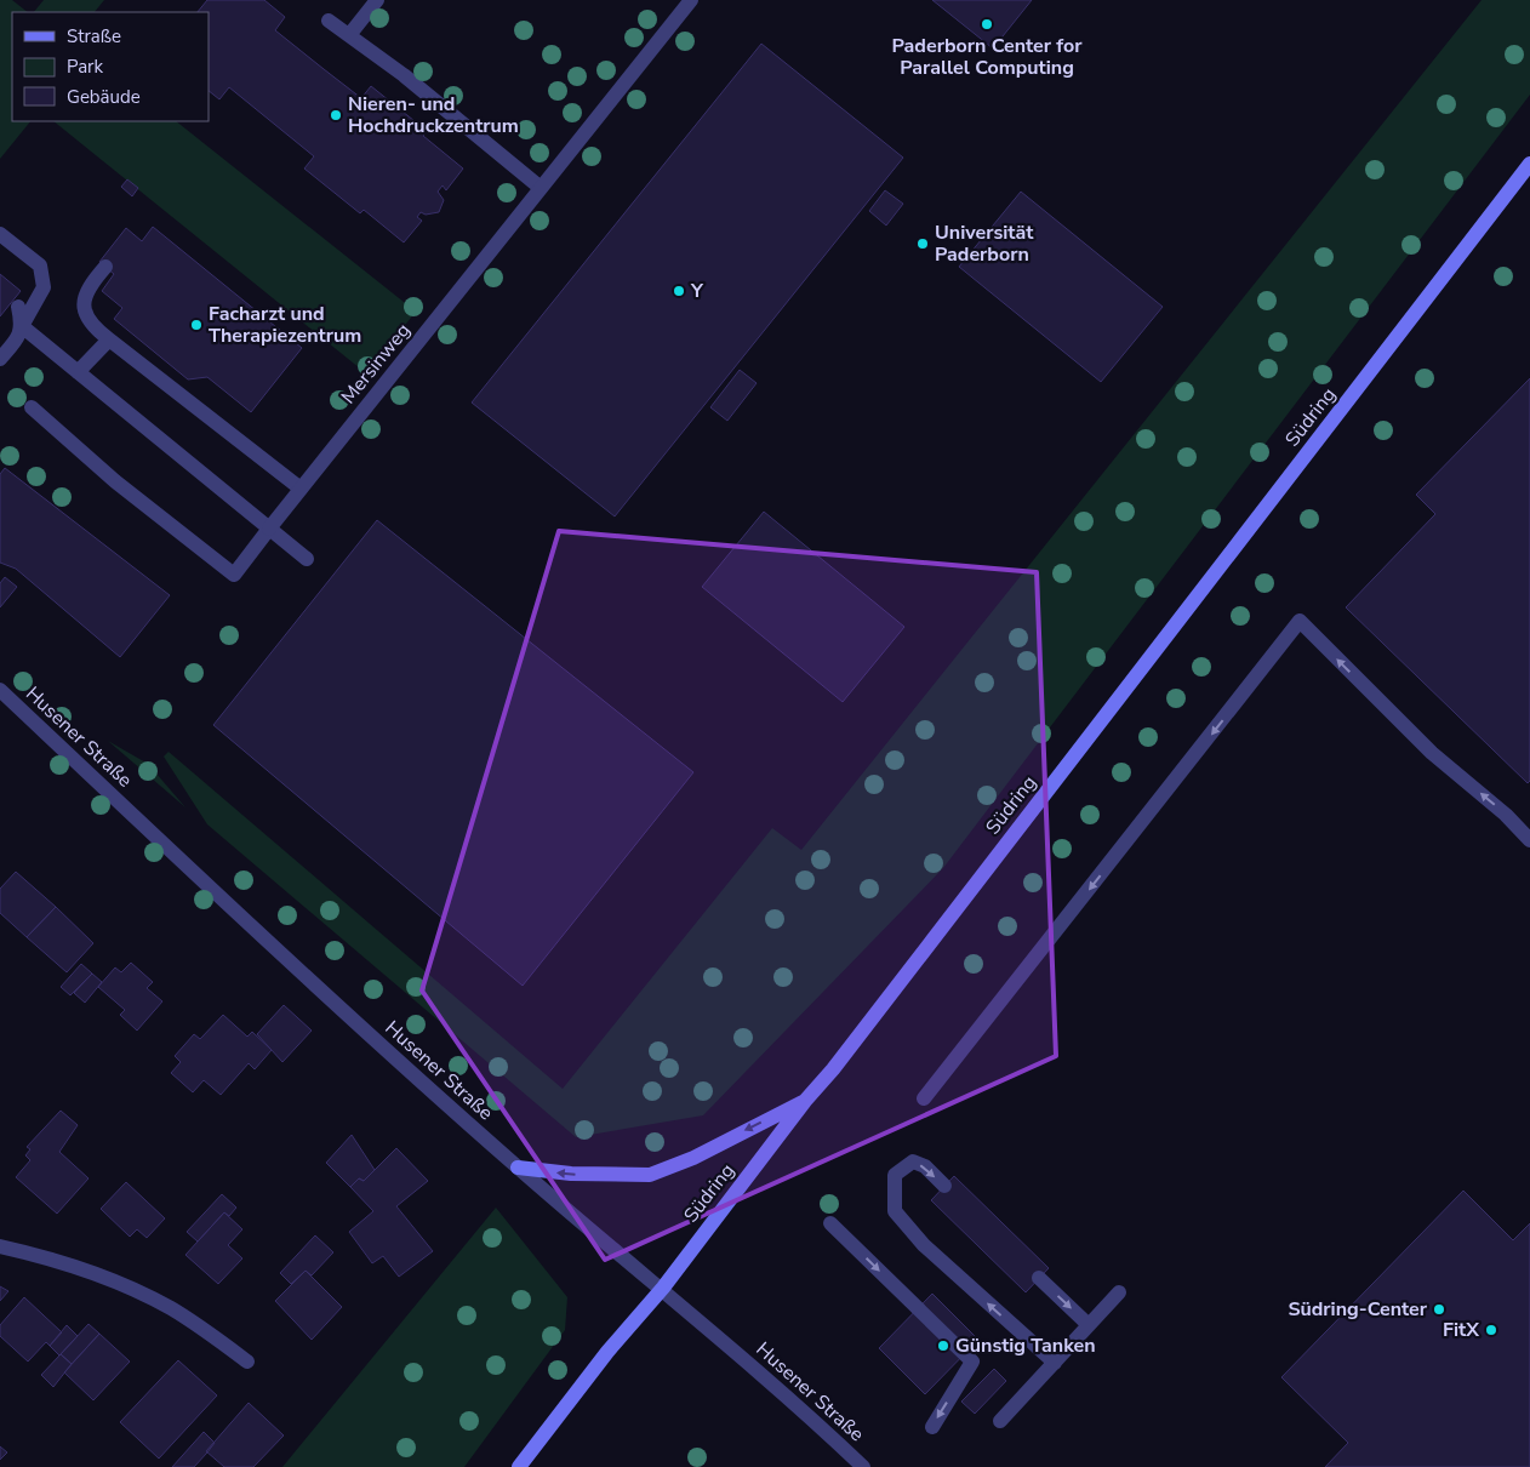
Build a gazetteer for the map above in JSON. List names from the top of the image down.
{
  "streets": {
    "main road": ["Südring"],
    "street": ["Mersinweg", "Husener Straße"]
  },
  "crossings": [
    ["Südring", "Husener Straße"]
  ],
  "places": [
    "Paderborn Center for Parallel Computing",
    "Nieren- und Hochdruckzentrum",
    "Universität Paderborn",
    "Y",
    "Facharzt und Therapiezentrum",
    "Südring-Center",
    "FitX",
    "Günstig Tanken"
  ],
  "legend": ["Straße", "Park", "Gebäude"]
}
